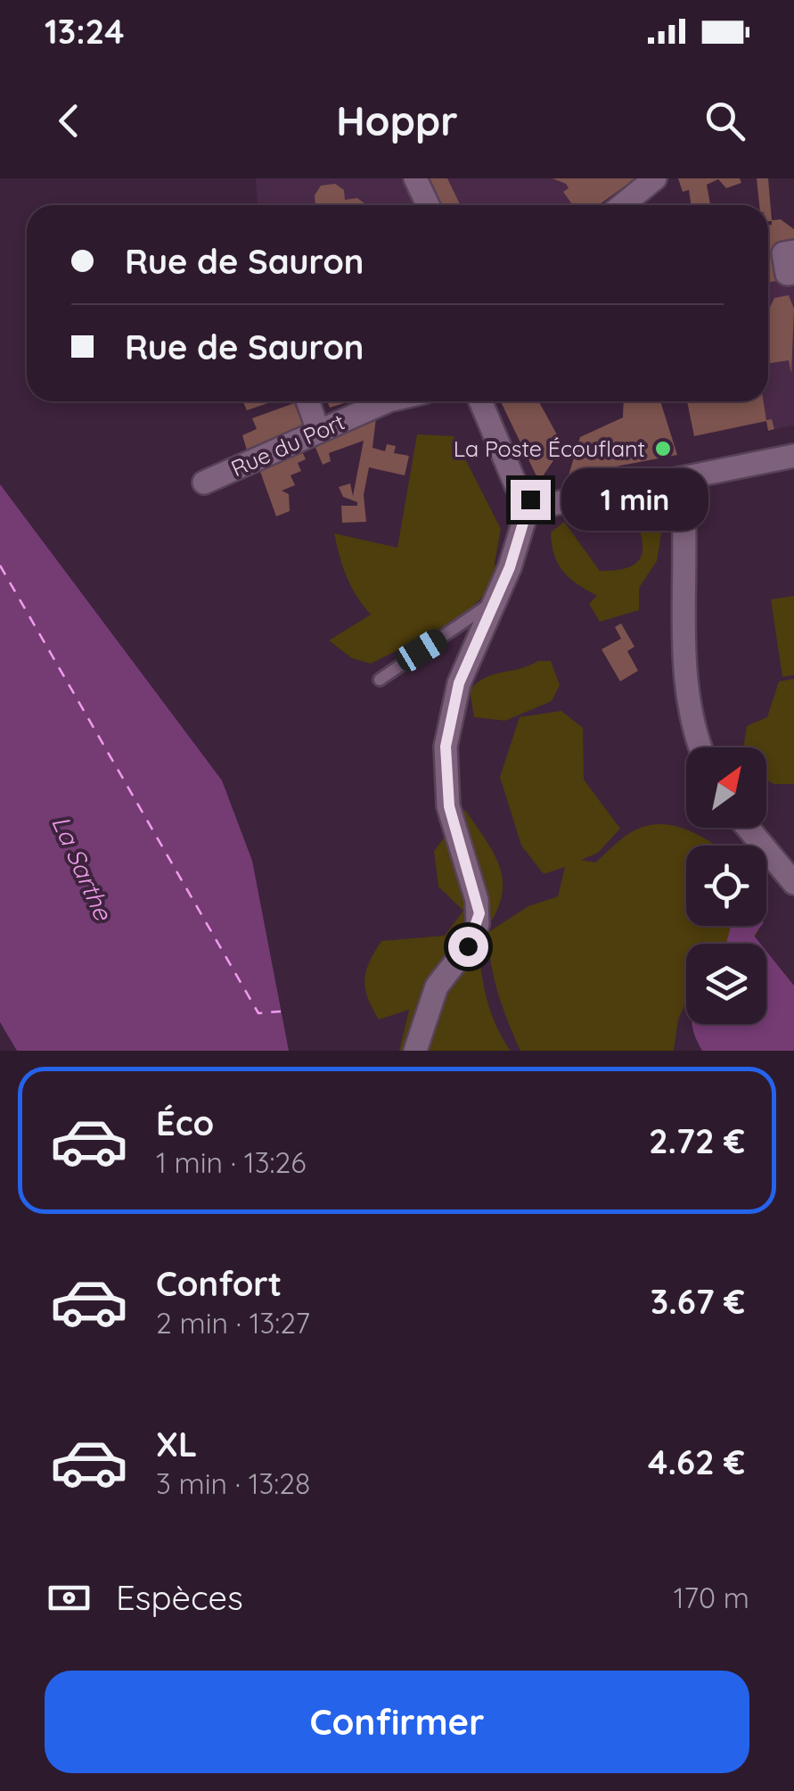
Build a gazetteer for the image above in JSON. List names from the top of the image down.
{
  "streets": {
    "street": ["Rue du Port"]
  },
  "water": ["La Sarthe"],
  "places": ["La Poste Écouflant"],
  "north": "top right",
  "page": {
    "status": "13:24",
    "header": "Hoppr",
    "banner": ["Rue de Sauron", "Rue de Sauron"],
    "bubble": "1 min",
    "list": [
      {
        "name": "Éco",
        "note": "1 min · 13:26",
        "value": "2.72 €"
      },
      {
        "name": "Confort",
        "note": "2 min · 13:27",
        "value": "3.67 €"
      },
      {
        "name": "XL",
        "note": "3 min · 13:28",
        "value": "4.62 €"
      }
    ],
    "pay": ["Espèces", "170 m"],
    "buttons": "Confirmer"
  }
}
